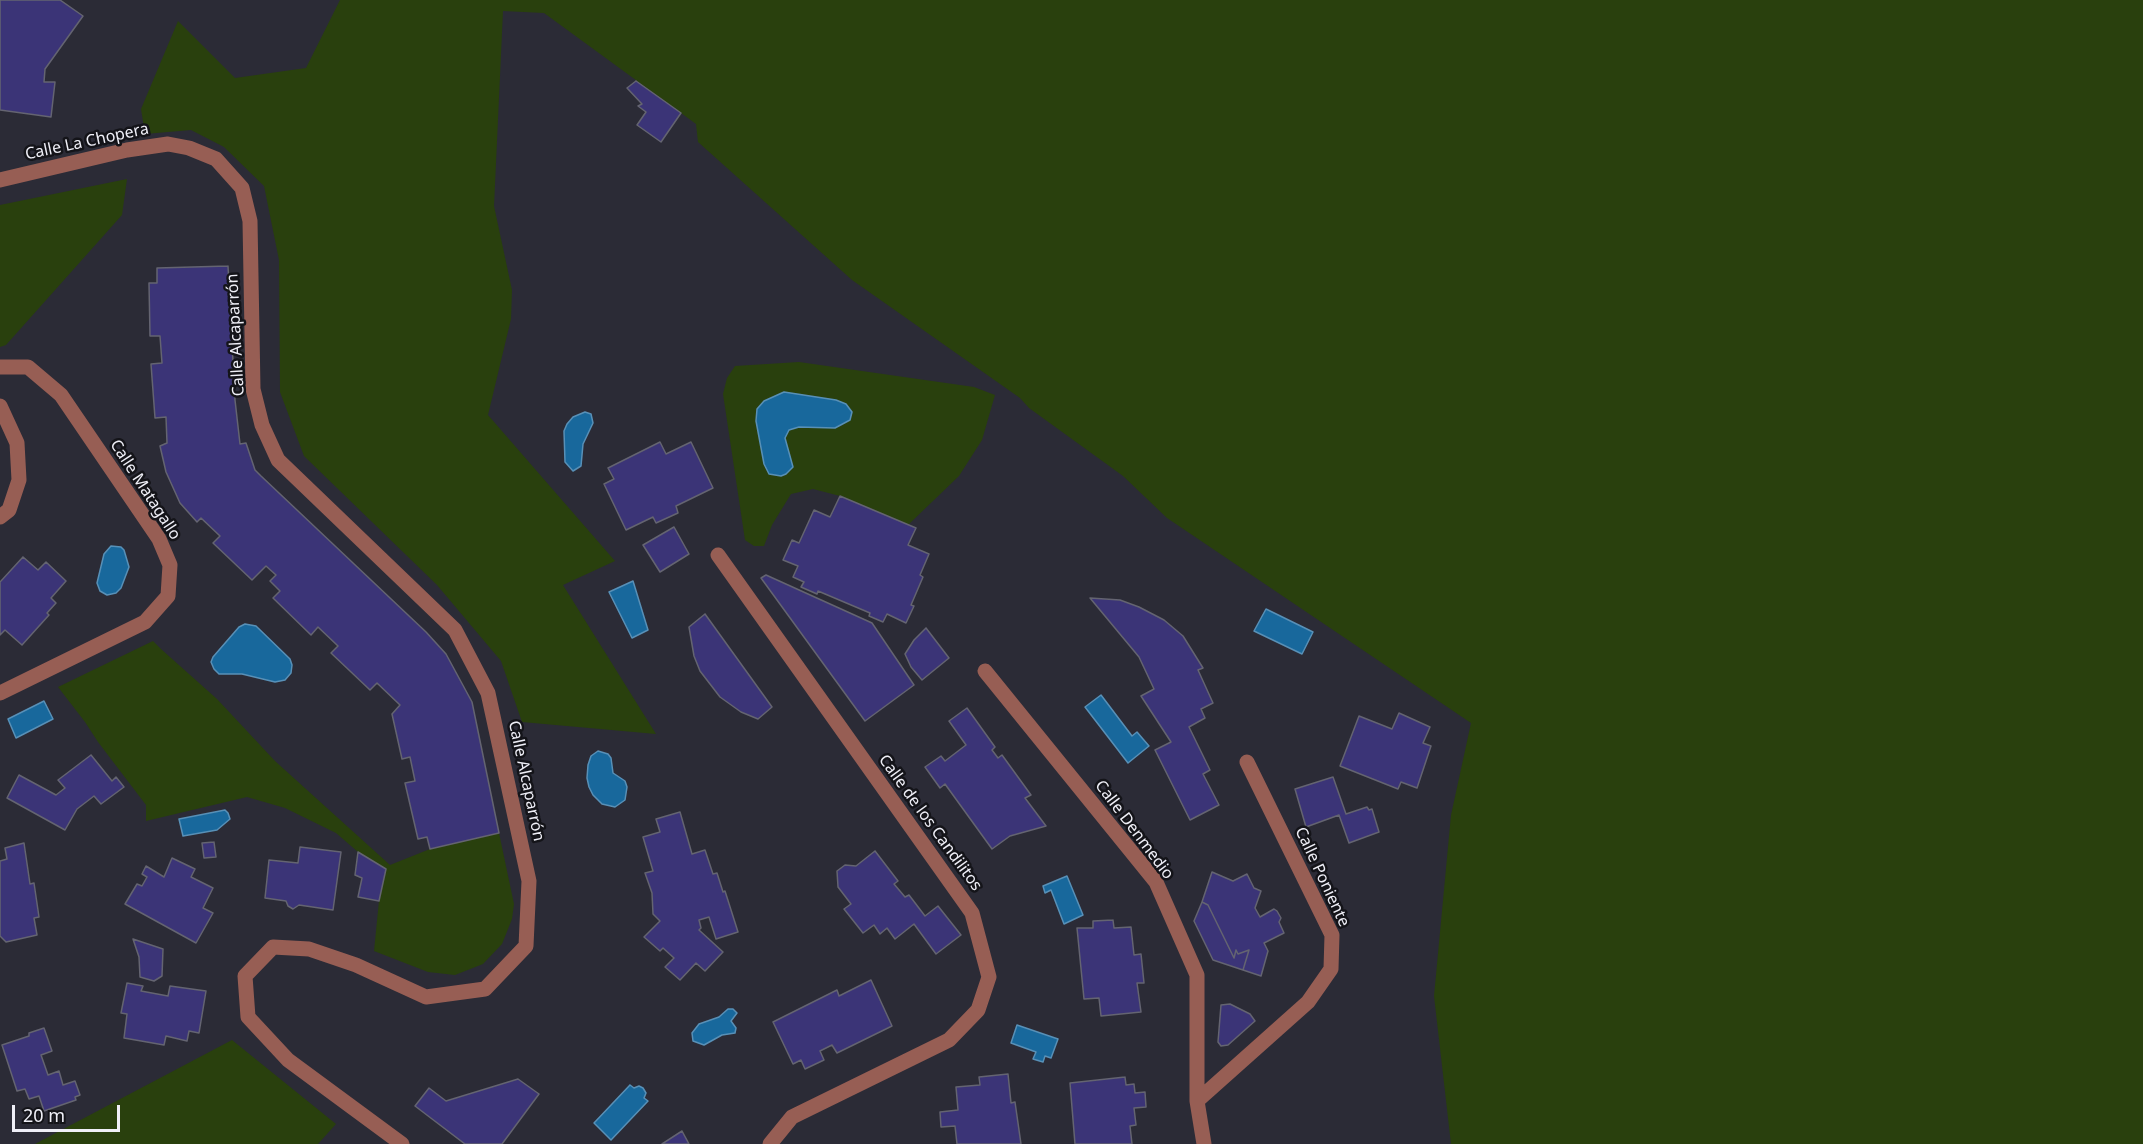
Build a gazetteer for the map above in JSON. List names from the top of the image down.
{
  "streets": {
    "street": [
      "Calle La Chopera",
      "Calle Alcaparrón",
      "Calle Matagallo",
      "Calle de los Candilitos",
      "Calle Denmedio",
      "Calle Poniente"
    ]
  },
  "crossings": [
    ["Calle La Chopera", "Calle Alcaparrón"],
    ["Calle Denmedio", "Calle Poniente"]
  ],
  "scale_bar": "20 m"
}
